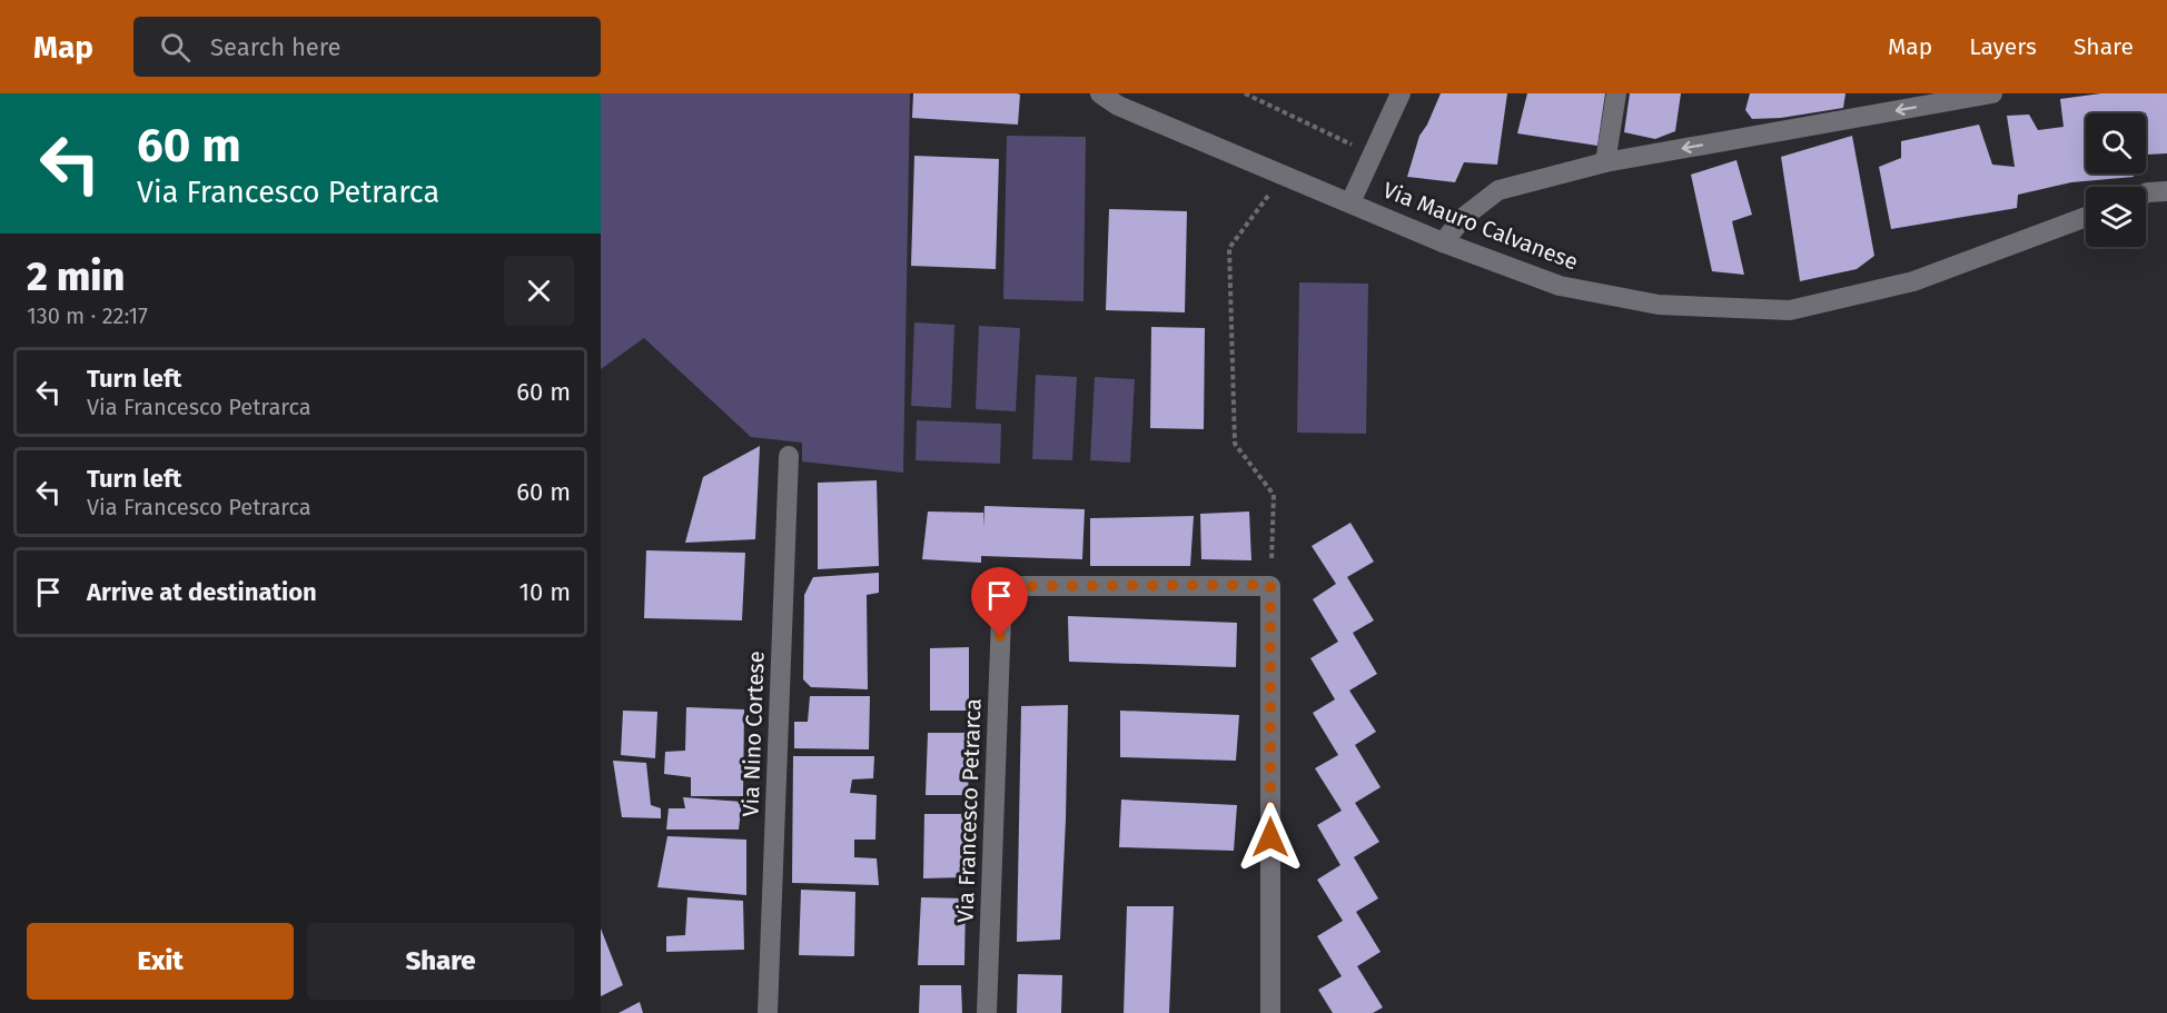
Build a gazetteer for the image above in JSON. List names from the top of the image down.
{
  "streets": {
    "street": ["Via Mauro Calvanese", "Via Nino Cortese", "Via Francesco Petrarca"]
  },
  "page": {
    "header": "Map",
    "search": "Search here",
    "nav": ["Map", "Layers", "Share"],
    "turn": ["60 m", "Via Francesco Petrarca"],
    "heading": ["2 min", "130 m · 22:17"],
    "list": [
      {
        "name": "Turn left",
        "note": "Via Francesco Petrarca",
        "value": "60 m"
      },
      {
        "name": "Turn left",
        "note": "Via Francesco Petrarca",
        "value": "60 m"
      },
      {
        "name": "Arrive at destination",
        "value": "10 m"
      }
    ],
    "buttons": ["Exit", "Share"]
  }
}
